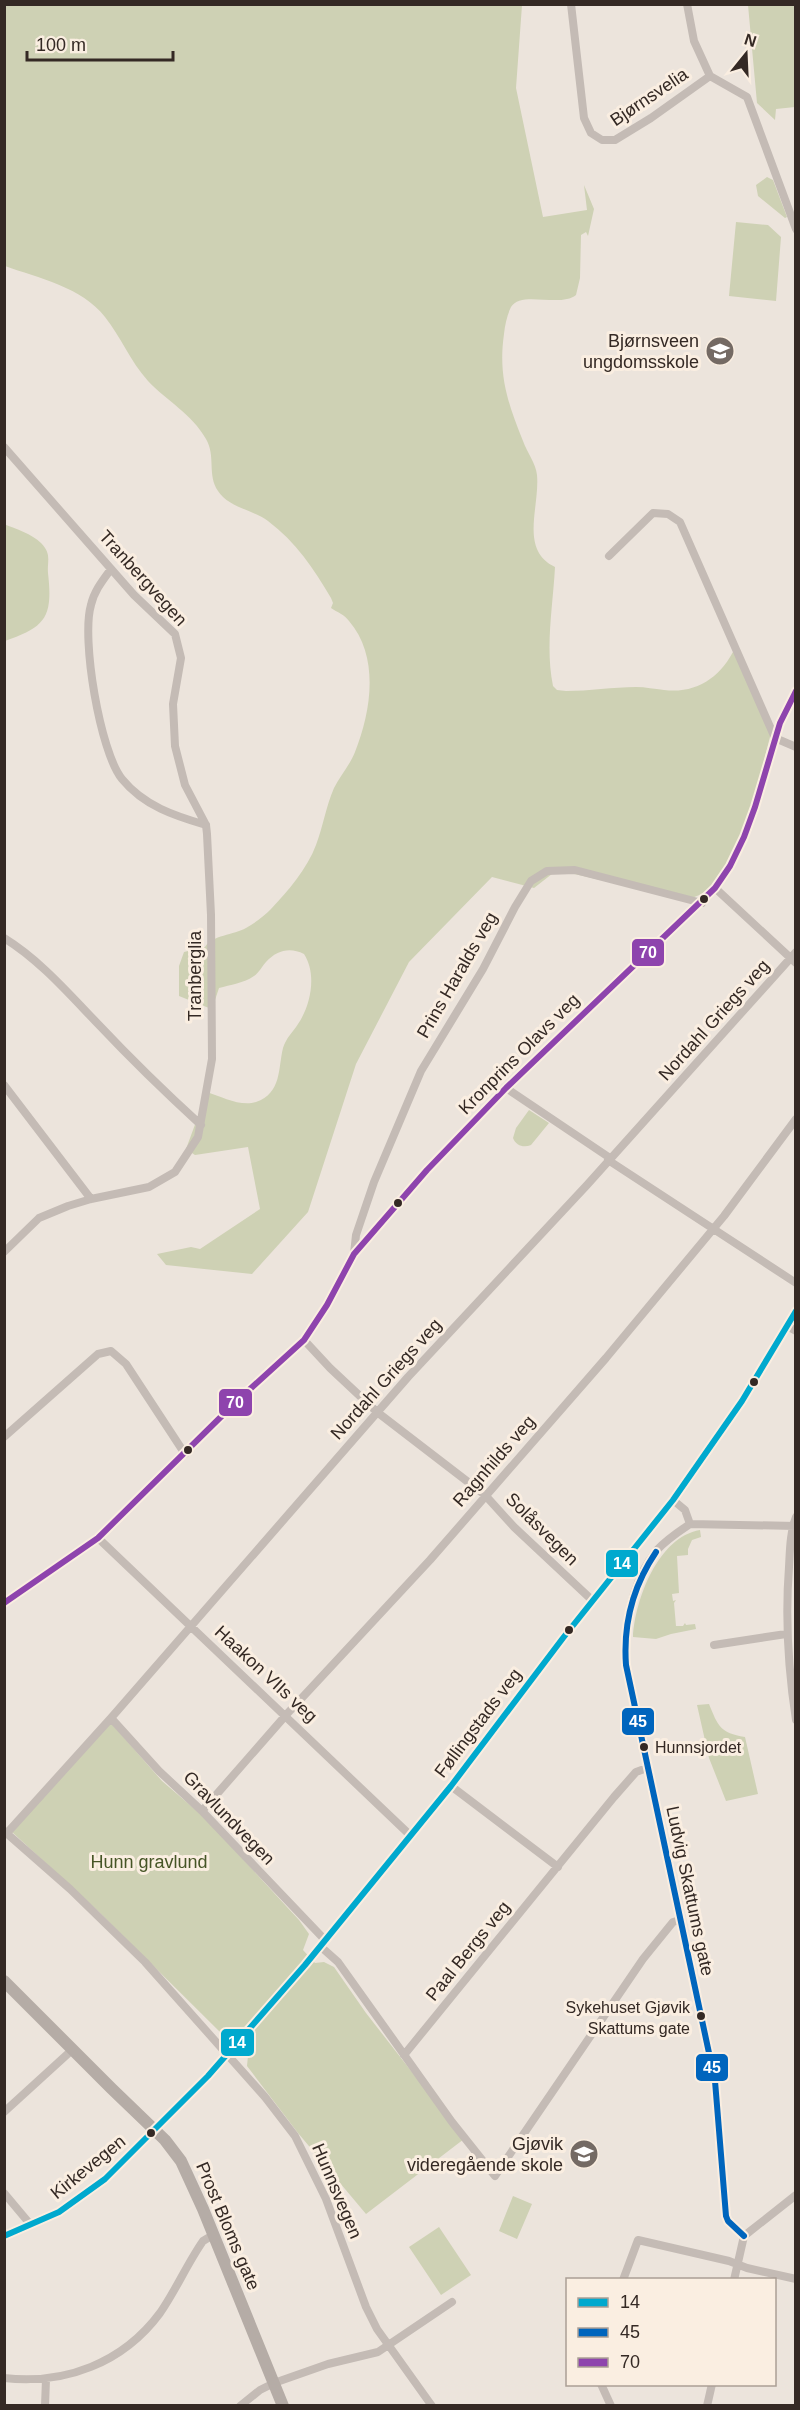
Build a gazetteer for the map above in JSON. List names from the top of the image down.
{
  "streets": {
    "main road": ["Prost Bloms gate"],
    "street": [
      "Bjørnsvelia",
      "Tranbergvegen",
      "Prins Haralds veg",
      "Tranberglia",
      "Nordahl Griegs veg",
      "Kronprins Olavs veg",
      "Ragnhilds veg",
      "Solåsvegen",
      "Haakon VIIs veg",
      "Føllingstads veg",
      "Gravlundvegen",
      "Ludvig Skattums gate",
      "Paal Bergs veg",
      "Kirkevegen",
      "Hunnsvegen"
    ]
  },
  "crossings": [
    ["Tranbergvegen", "Tranberglia"],
    ["Prins Haralds veg", "Kronprins Olavs veg"],
    ["Nordahl Griegs veg", "Solåsvegen"],
    ["Nordahl Griegs veg", "Haakon VIIs veg"],
    ["Nordahl Griegs veg", "Gravlundvegen"],
    ["Nordahl Griegs veg", "Hunnsvegen"],
    ["Kronprins Olavs veg", "Solåsvegen"],
    ["Kronprins Olavs veg", "Haakon VIIs veg"],
    ["Ragnhilds veg", "Solåsvegen"],
    ["Ragnhilds veg", "Haakon VIIs veg"],
    ["Ragnhilds veg", "Gravlundvegen"],
    ["Solåsvegen", "Føllingstads veg"],
    ["Haakon VIIs veg", "Føllingstads veg"],
    ["Føllingstads veg", "Gravlundvegen"],
    ["Føllingstads veg", "Kirkevegen"],
    ["Føllingstads veg", "Hunnsvegen"],
    ["Føllingstads veg", "Prost Bloms gate"],
    ["Gravlundvegen", "Ludvig Skattums gate"],
    ["Gravlundvegen", "Paal Bergs veg"],
    ["Ludvig Skattums gate", "Paal Bergs veg"],
    ["Kirkevegen", "Prost Bloms gate"]
  ],
  "parks": ["Hunn gravlund"],
  "places": {
    "school or university": ["Bjørnsveen ungdomsskole", "Gjøvik videregående skole"],
    "other": ["Hunnsjordet", "Sykehuset Gjøvik Skattums gate"]
  },
  "lines": ["transit line 70", "transit line 14", "transit line 45"],
  "legend": ["14", "45", "70"],
  "scale_bar": "100 m",
  "north": "top"
}
